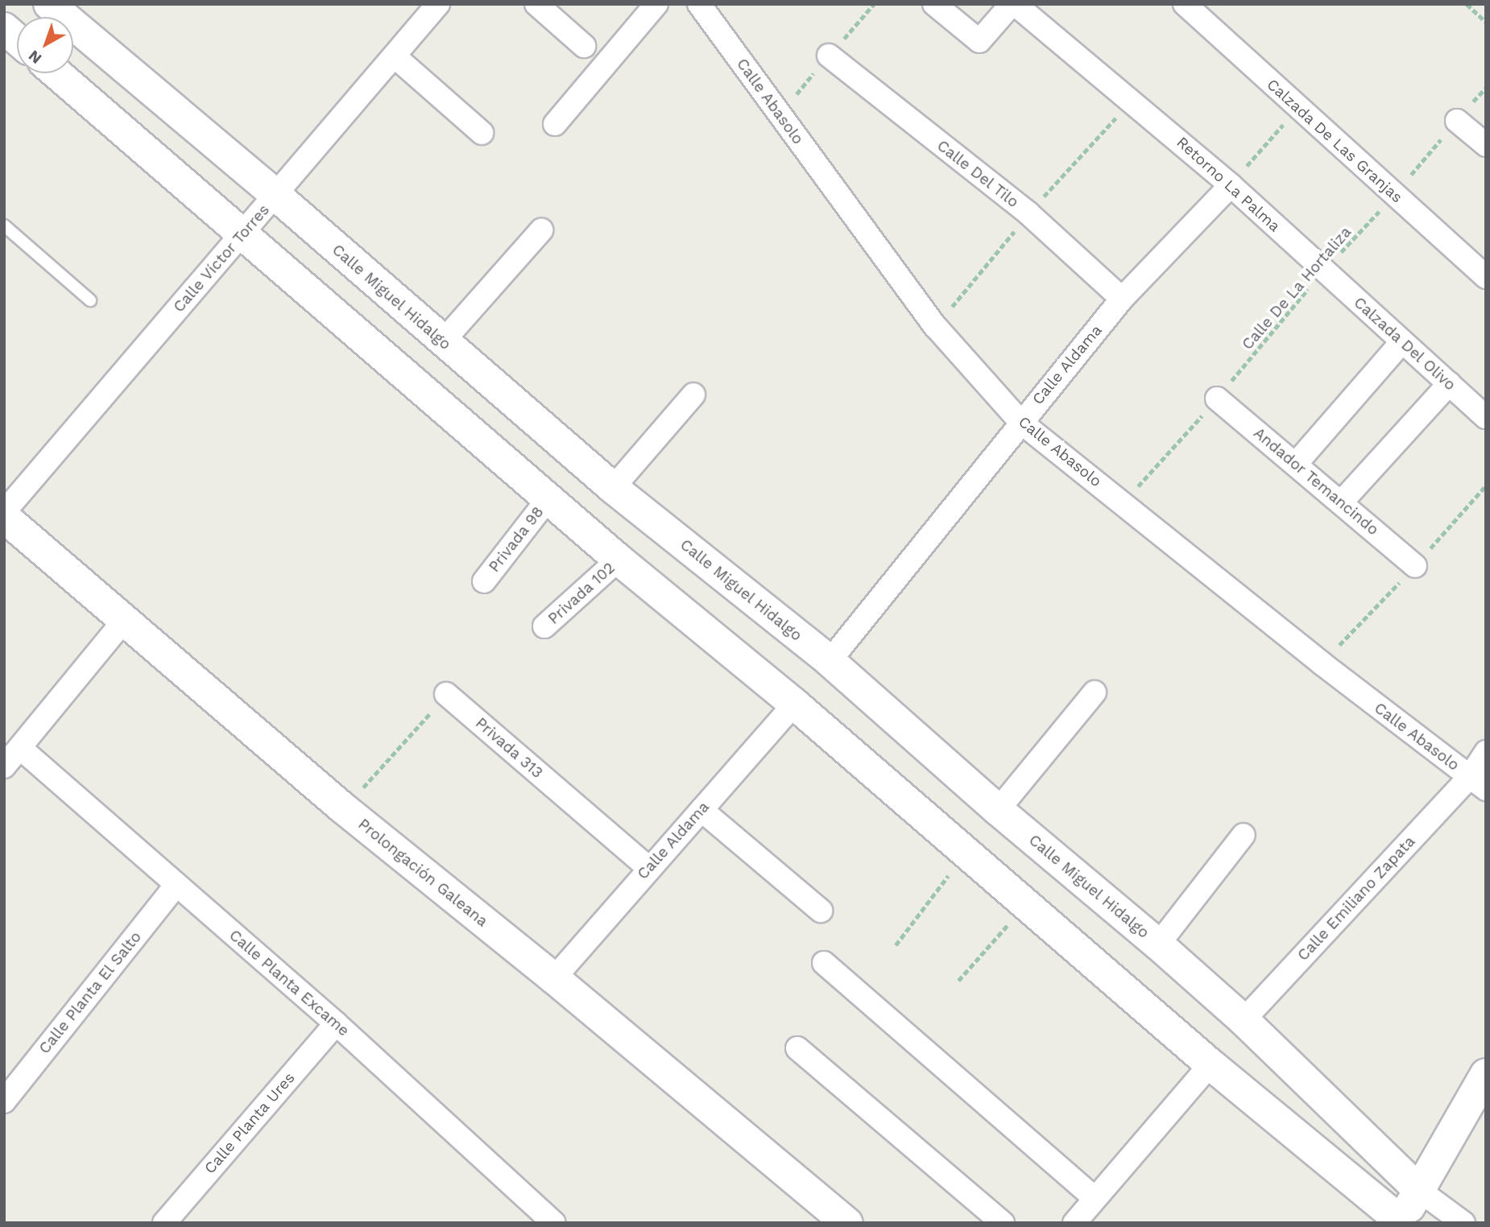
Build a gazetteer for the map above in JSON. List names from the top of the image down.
{
  "streets": {
    "main road": ["Calle Miguel Hidalgo", "Prolongación Galeana"],
    "street": [
      "Calle Abasolo",
      "Calzada De Las Granjas",
      "Calle Del Tilo",
      "Retorno La Palma",
      "Calle Víctor Torres",
      "Calzada Del Olivo",
      "Calle Aldama",
      "Andador Temancindo",
      "Privada 98",
      "Privada 102",
      "Privada 313",
      "Calle Emiliano Zapata",
      "Calle Planta Excame",
      "Calle Planta El Salto",
      "Calle Planta Ures"
    ],
    "path": ["Calle De La Hortaliza"]
  },
  "crossings": [
    ["Calle Abasolo", "Calle De La Hortaliza"],
    ["Calle Abasolo", "Calle Aldama"],
    ["Calle Abasolo", "Calle Emiliano Zapata"],
    ["Calzada De Las Granjas", "Calle De La Hortaliza"],
    ["Calle Del Tilo", "Calle Aldama"],
    ["Retorno La Palma", "Calle De La Hortaliza"],
    ["Retorno La Palma", "Calzada Del Olivo"],
    ["Retorno La Palma", "Calle Aldama"],
    ["Calle Víctor Torres", "Calle Miguel Hidalgo"],
    ["Calle De La Hortaliza", "Calzada Del Olivo"],
    ["Calle De La Hortaliza", "Andador Temancindo"],
    ["Calle Miguel Hidalgo", "Calle Aldama"],
    ["Calle Miguel Hidalgo", "Calle Emiliano Zapata"],
    ["Calle Aldama", "Privada 313"],
    ["Calle Aldama", "Prolongación Galeana"],
    ["Calle Planta Excame", "Calle Planta El Salto"],
    ["Calle Planta Excame", "Calle Planta Ures"]
  ],
  "north": "bottom left"
}
